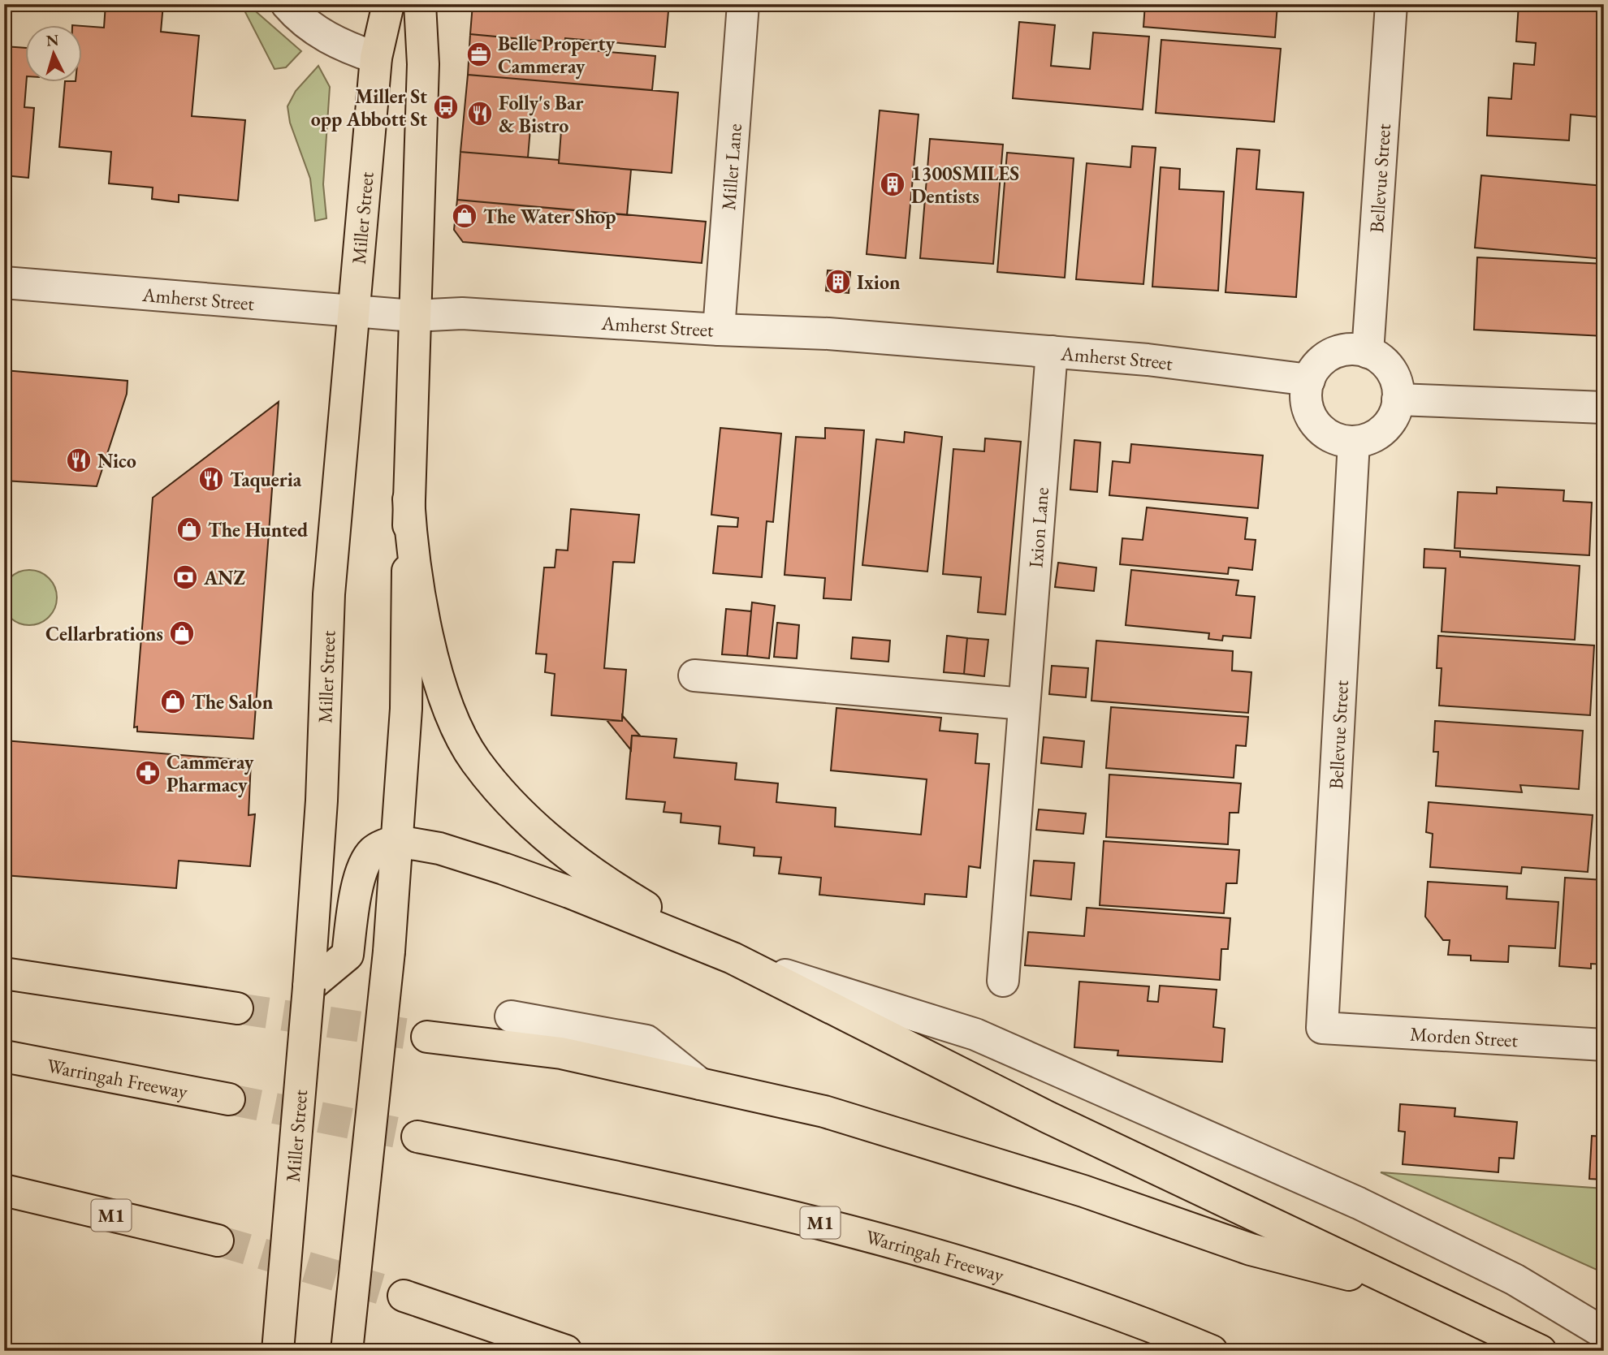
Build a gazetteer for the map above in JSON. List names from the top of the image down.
{
  "streets": {
    "main road": ["Miller Street", "Warringah Freeway", "M1"],
    "street": [
      "Miller Lane",
      "Bellevue Street",
      "Amherst Street",
      "Ixion Lane",
      "Morden Street"
    ]
  },
  "crossings": [
    ["Miller Lane", "Amherst Street"],
    ["Bellevue Street", "Amherst Street"],
    ["Bellevue Street", "Morden Street"],
    ["Miller Street", "Amherst Street"],
    ["Amherst Street", "Ixion Lane"]
  ],
  "places": {
    "office": ["Belle Property Cammeray"],
    "bus stop": ["Miller St opp Abbott St"],
    "restaurant": ["Folly's Bar & Bistro", "Nico", "Taqueria"],
    "building": ["1300SMILES Dentists", "Ixion"],
    "shop": [
      "The Water Shop",
      "The Hunted",
      "Cellarbrations",
      "The Salon"
    ],
    "bank": ["ANZ"],
    "pharmacy": ["Cammeray Pharmacy"]
  },
  "north": "top"
}
